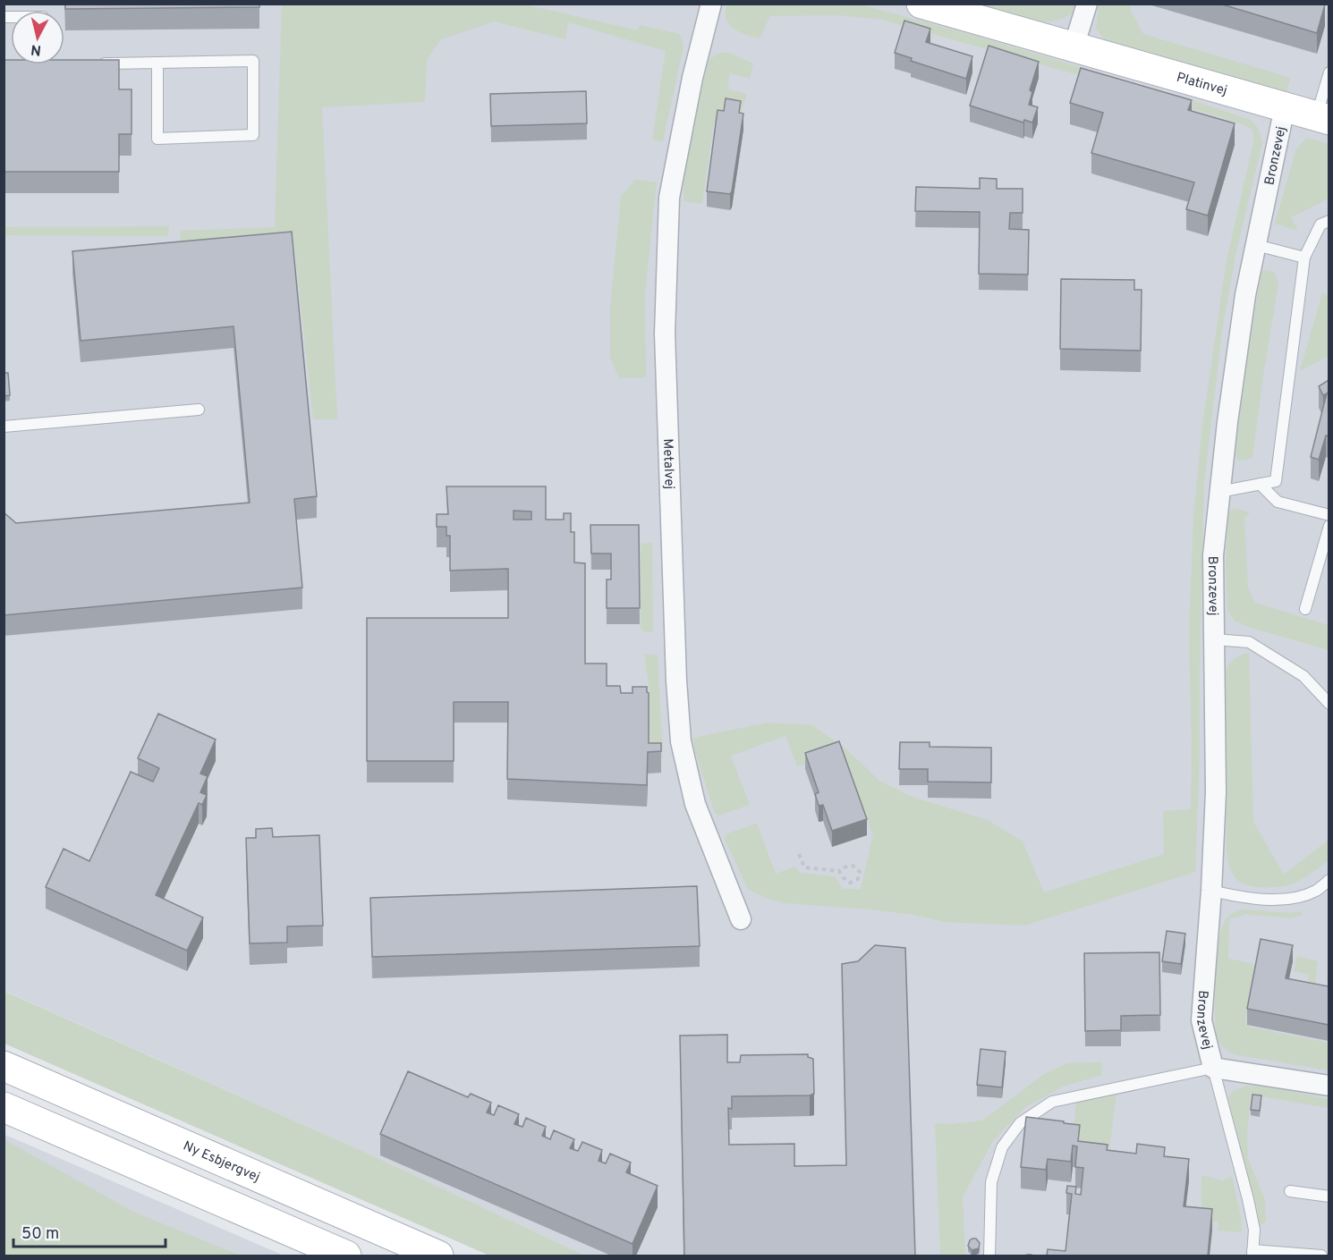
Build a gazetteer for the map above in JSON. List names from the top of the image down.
{
  "streets": {
    "street": [
      "Platinvej",
      "Bronzevej",
      "Metalvej",
      "Ny Esbjergvej"
    ]
  },
  "crossings": [
    ["Platinvej", "Bronzevej"]
  ],
  "scale_bar": "50 m",
  "north": "bottom"
}
